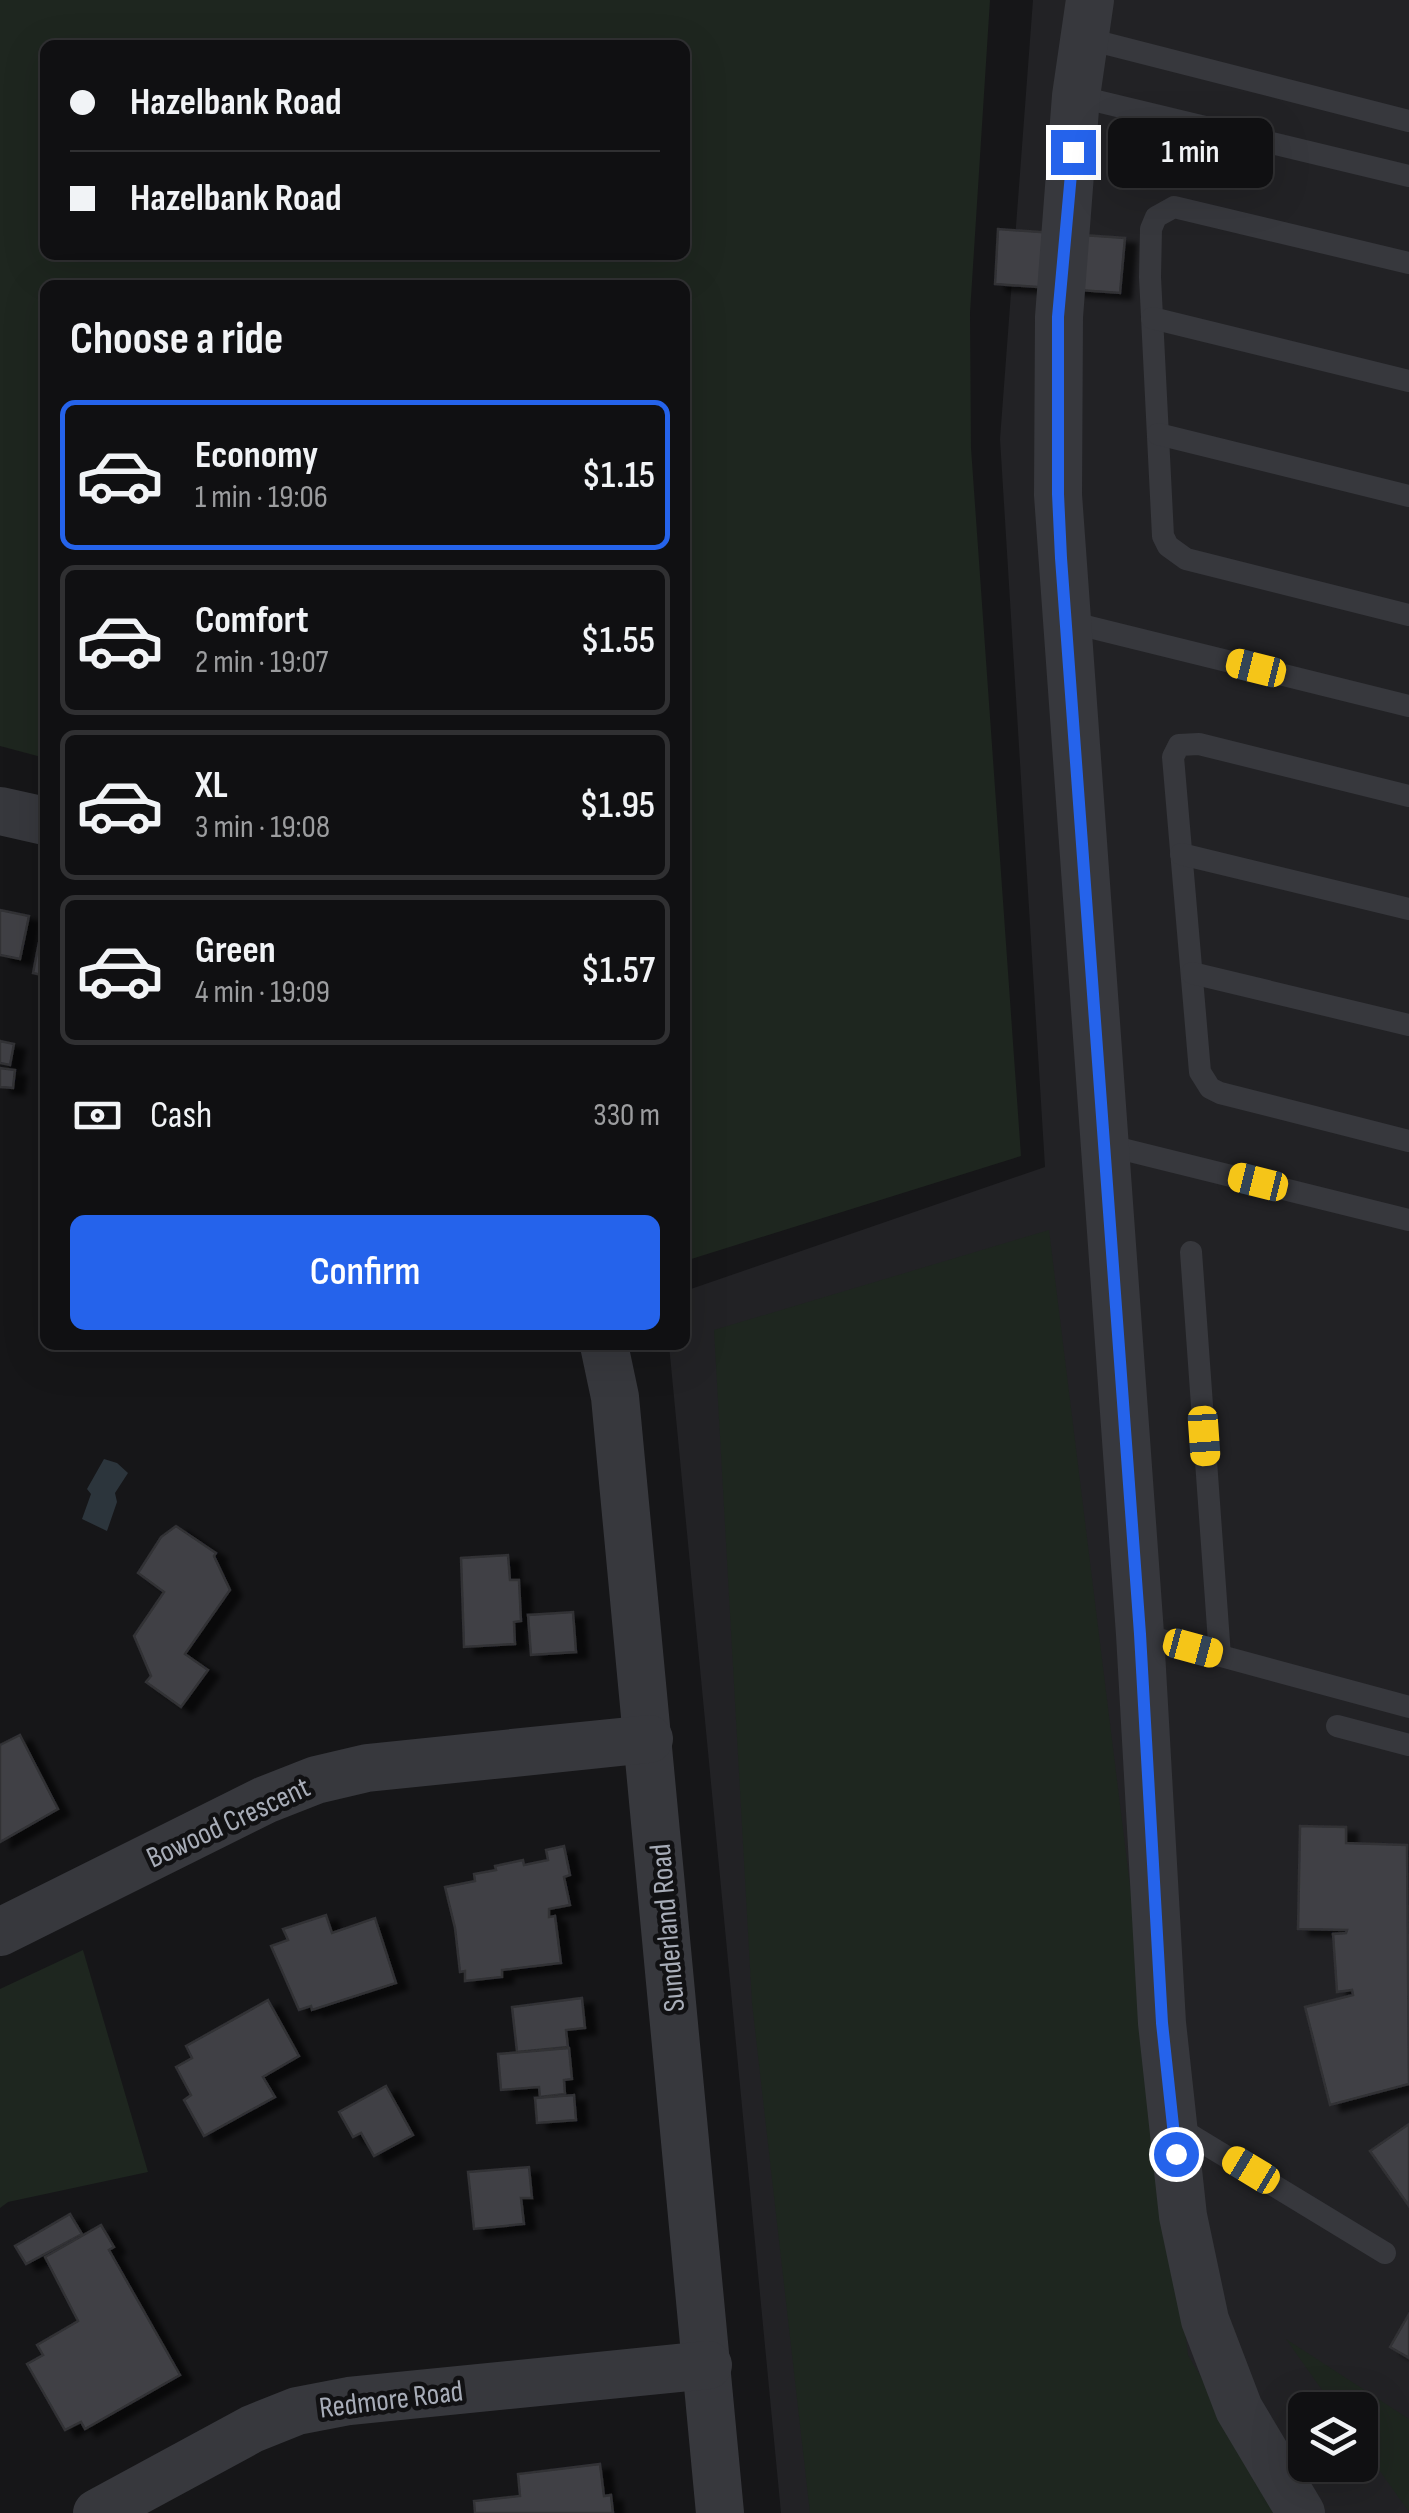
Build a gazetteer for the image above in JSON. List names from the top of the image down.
{
  "streets": {
    "street": ["Bowood Crescent", "Sunderland Road", "Redmore Road"]
  },
  "crossings": [
    ["Bowood Crescent", "Sunderland Road"],
    ["Sunderland Road", "Redmore Road"]
  ],
  "page": {
    "banner": ["Hazelbank Road", "Hazelbank Road"],
    "bubble": "1 min",
    "heading": "Choose a ride",
    "list": [
      {
        "name": "Economy",
        "note": "1 min · 19:06",
        "value": "$1.15"
      },
      {
        "name": "Comfort",
        "note": "2 min · 19:07",
        "value": "$1.55"
      },
      {
        "name": "XL",
        "note": "3 min · 19:08",
        "value": "$1.95"
      },
      {
        "name": "Green",
        "note": "4 min · 19:09",
        "value": "$1.57"
      }
    ],
    "pay": ["Cash", "330 m"],
    "buttons": "Confirm"
  }
}
